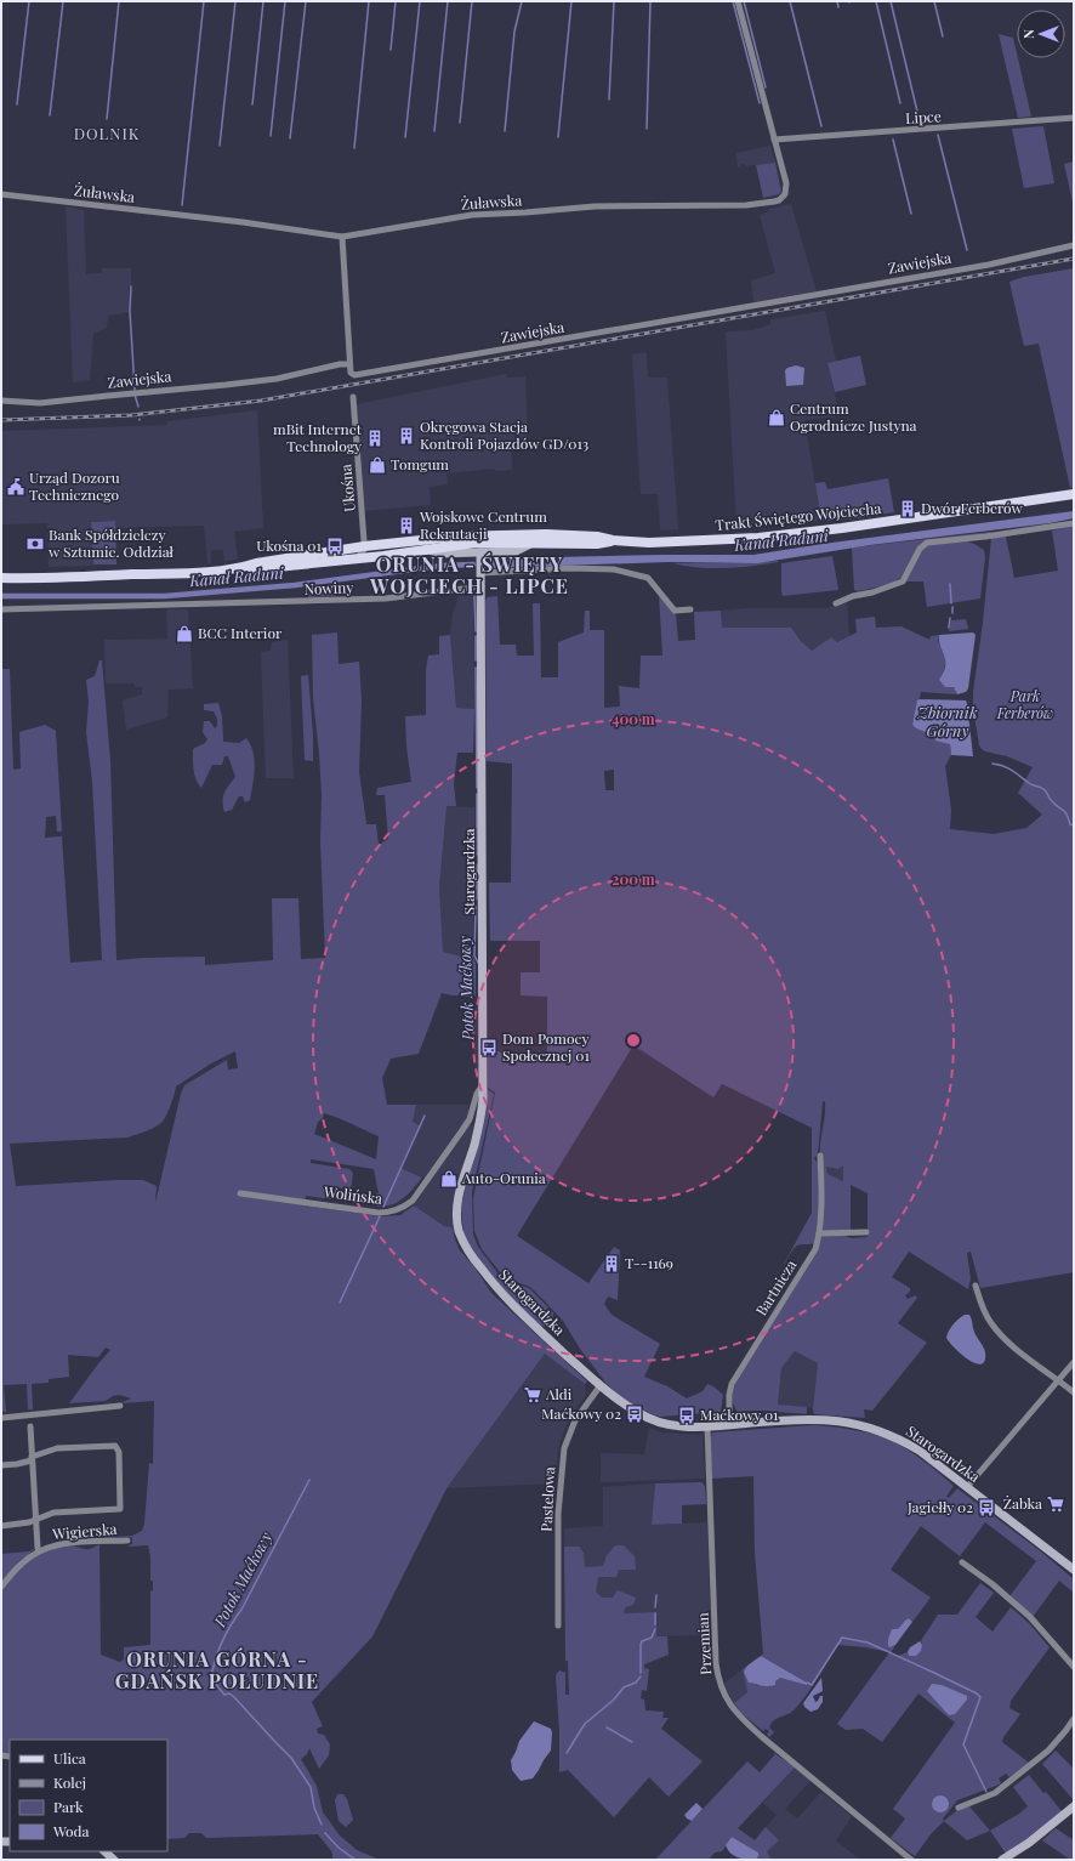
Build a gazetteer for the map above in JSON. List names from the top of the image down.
{
  "streets": {
    "main road": ["Trakt Świętego Wojciecha", "Starogardzka"],
    "street": [
      "Lipce",
      "Żuławska",
      "Zawiejska",
      "Ukośna",
      "Nowiny",
      "Wolińska",
      "Bartnicza",
      "Pastelowa",
      "Wigierska",
      "Przemian"
    ]
  },
  "crossings": [
    ["Lipce", "Żuławska"],
    ["Ukośna", "Trakt Świętego Wojciecha"],
    ["Nowiny", "Starogardzka"],
    ["Starogardzka", "Wolińska"],
    ["Starogardzka", "Bartnicza"],
    ["Starogardzka", "Pastelowa"],
    ["Starogardzka", "Przemian"]
  ],
  "districts": ["DOLNIK", "ORUNIA - ŚWIĘTY WOJCIECH - LIPCE", "ORUNIA GÓRNA - GDAŃSK POŁUDNIE"],
  "water": ["Kanał Raduni", "Zbiornik Górny", "Potok Maćkowy"],
  "parks": ["Park Ferberów"],
  "places": {
    "shop": [
      "Centrum Ogrodnicze Justyna",
      "Tomgum",
      "BCC Interior",
      "Auto-Orunia"
    ],
    "building": [
      "Okręgowa Stacja Kontroli Pojazdów GD/013",
      "mBit Internet Technology",
      "Dwór Ferberów",
      "Wojskowe Centrum Rekrutacji",
      "T--1169"
    ],
    "public building": ["Urząd Dozoru Technicznego"],
    "bank": ["Bank Spółdzielczy w Sztumie. Oddział"],
    "bus stop": [
      "Ukośna 01",
      "Dom Pomocy Społecznej 01",
      "Maćkowy 02",
      "Maćkowy 01",
      "Jagiełły 02"
    ],
    "supermarket": ["Aldi", "Żabka"]
  },
  "legend": [
    "Ulica",
    "Kolej",
    "Park",
    "Woda"
  ],
  "north": "left",
  "rings": ["400 m", "200 m"]
}
